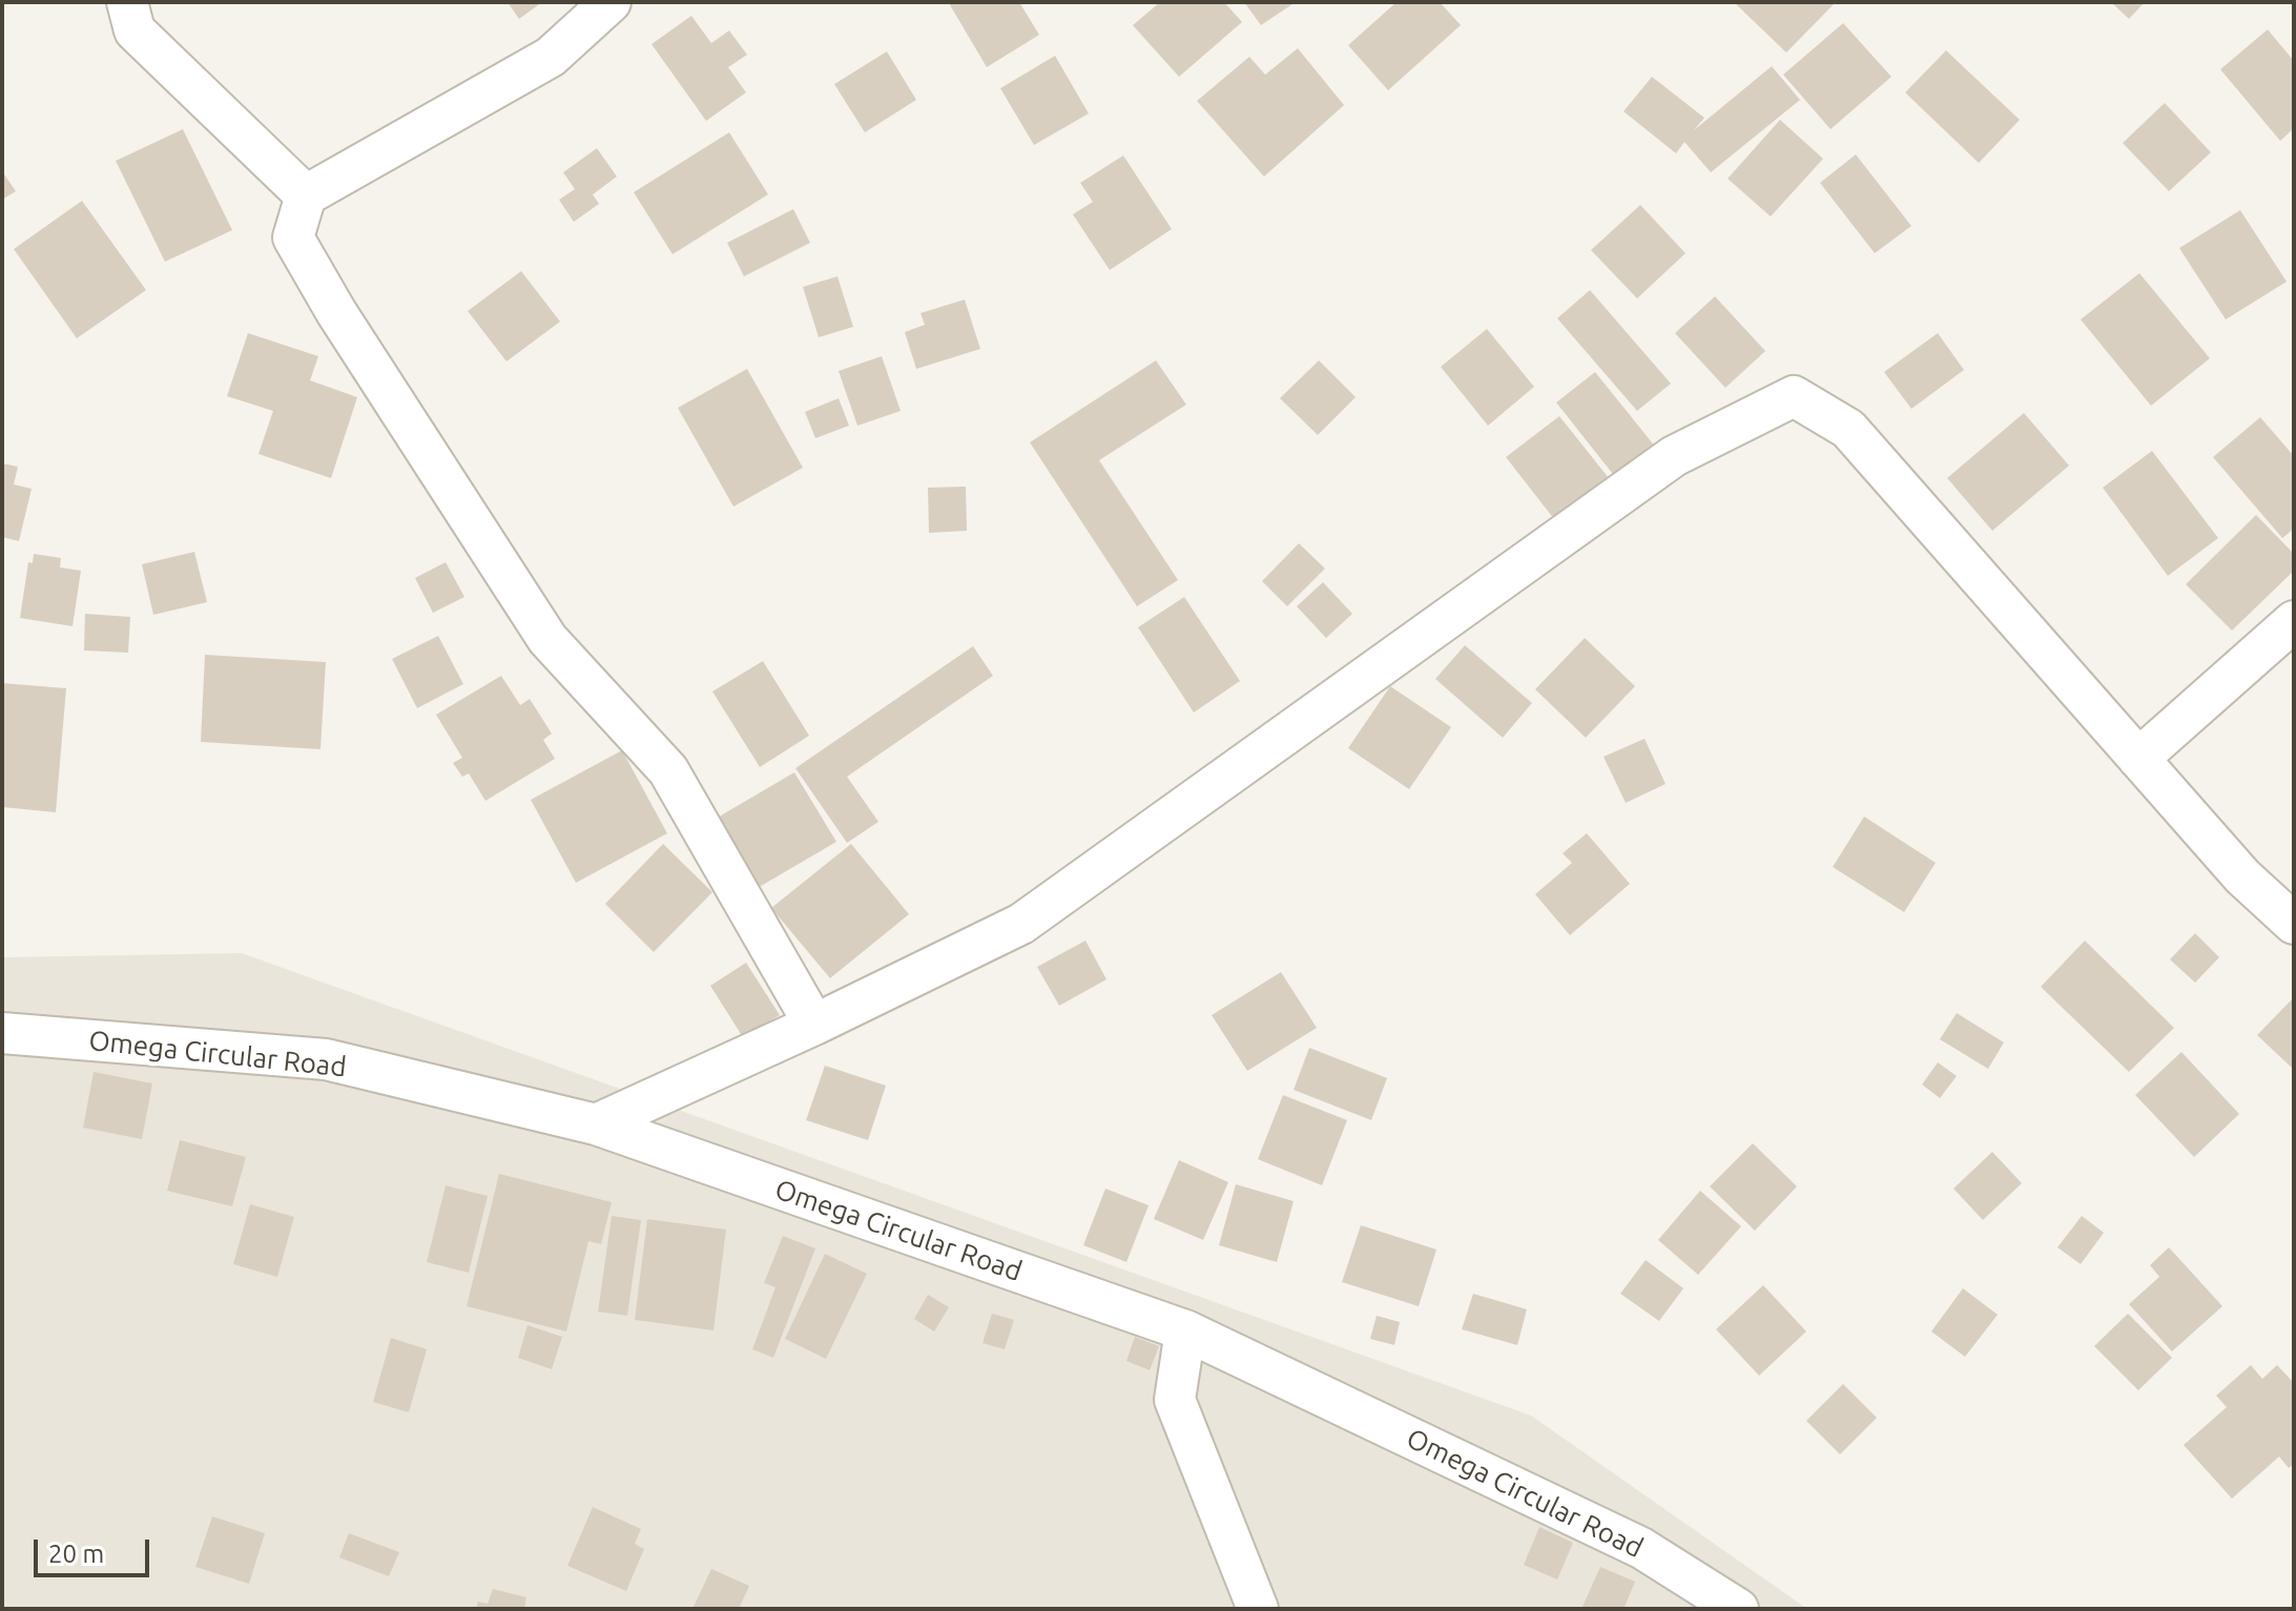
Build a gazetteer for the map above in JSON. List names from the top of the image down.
{
  "streets": {
    "street": ["Omega Circular Road"]
  },
  "scale_bar": "20 m"
}
